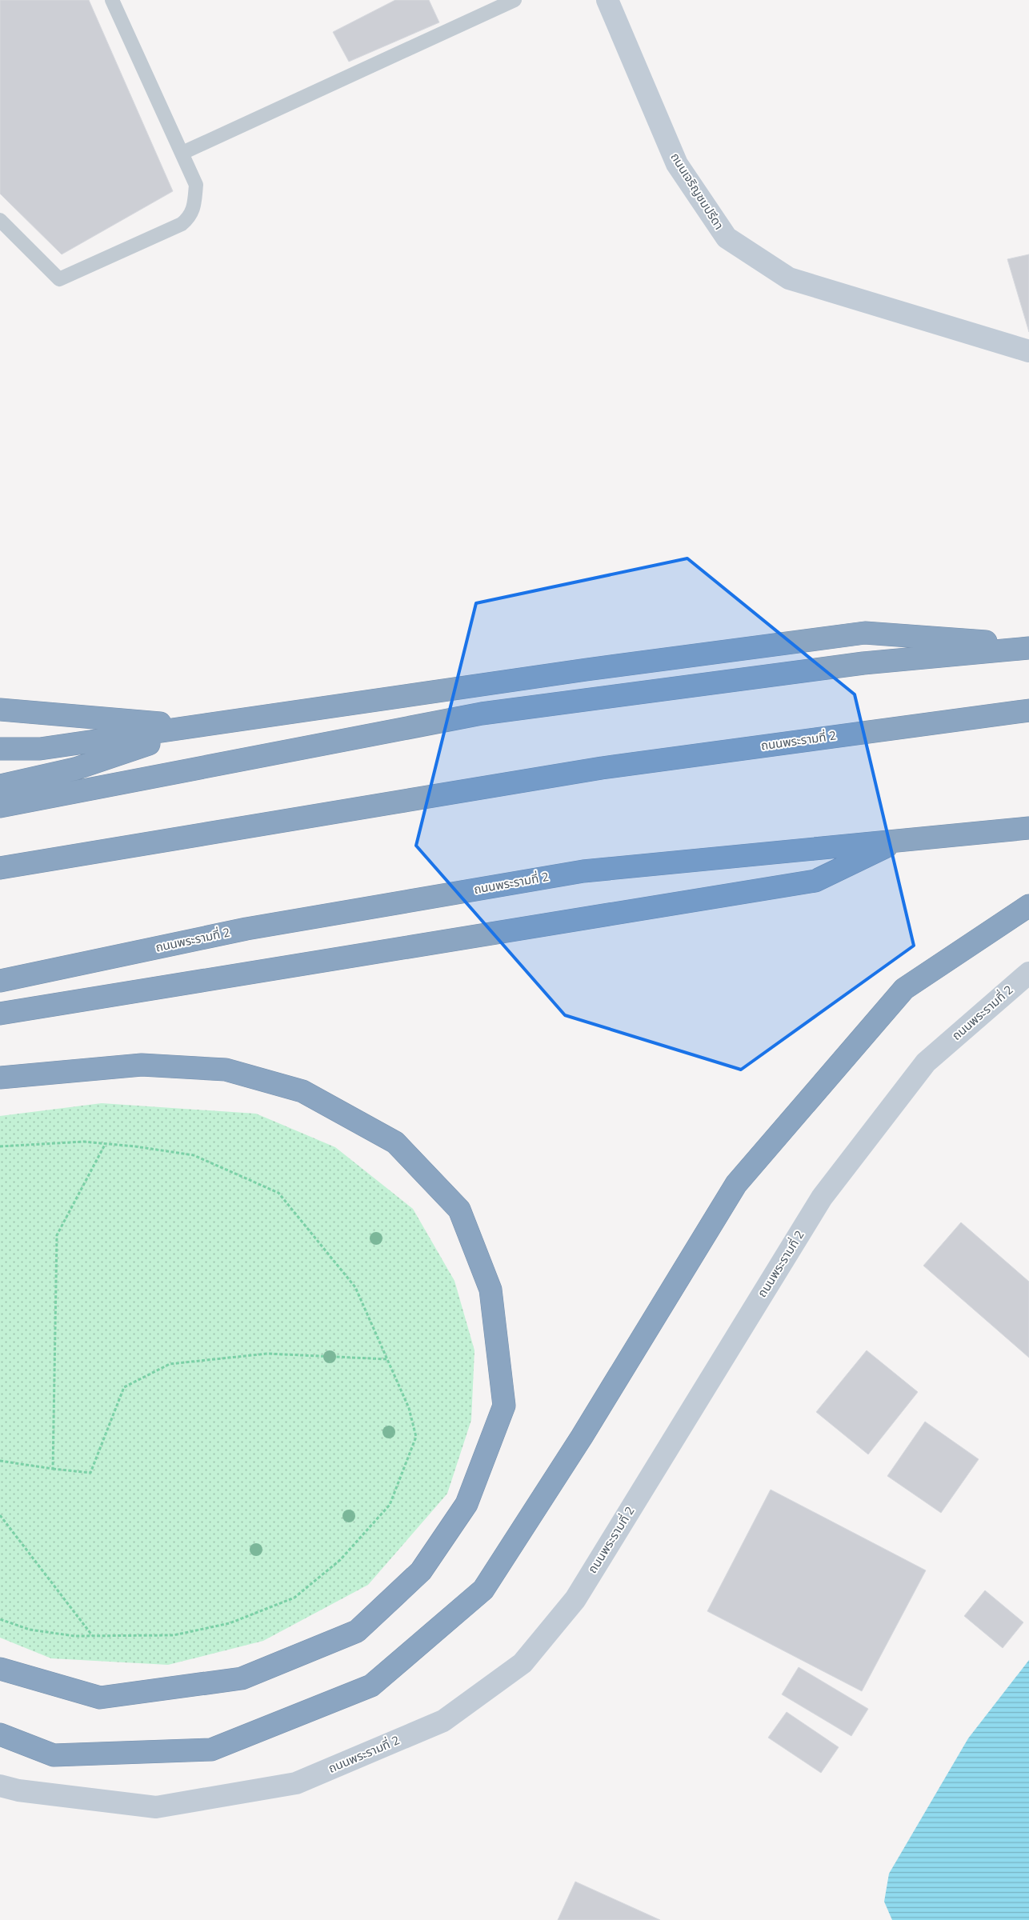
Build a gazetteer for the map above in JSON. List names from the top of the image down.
{
  "streets": {
    "highway": ["ถนนพระรามที่ 2"],
    "main road": ["ถนนเจริญชมปรีดา"]
  }
}
